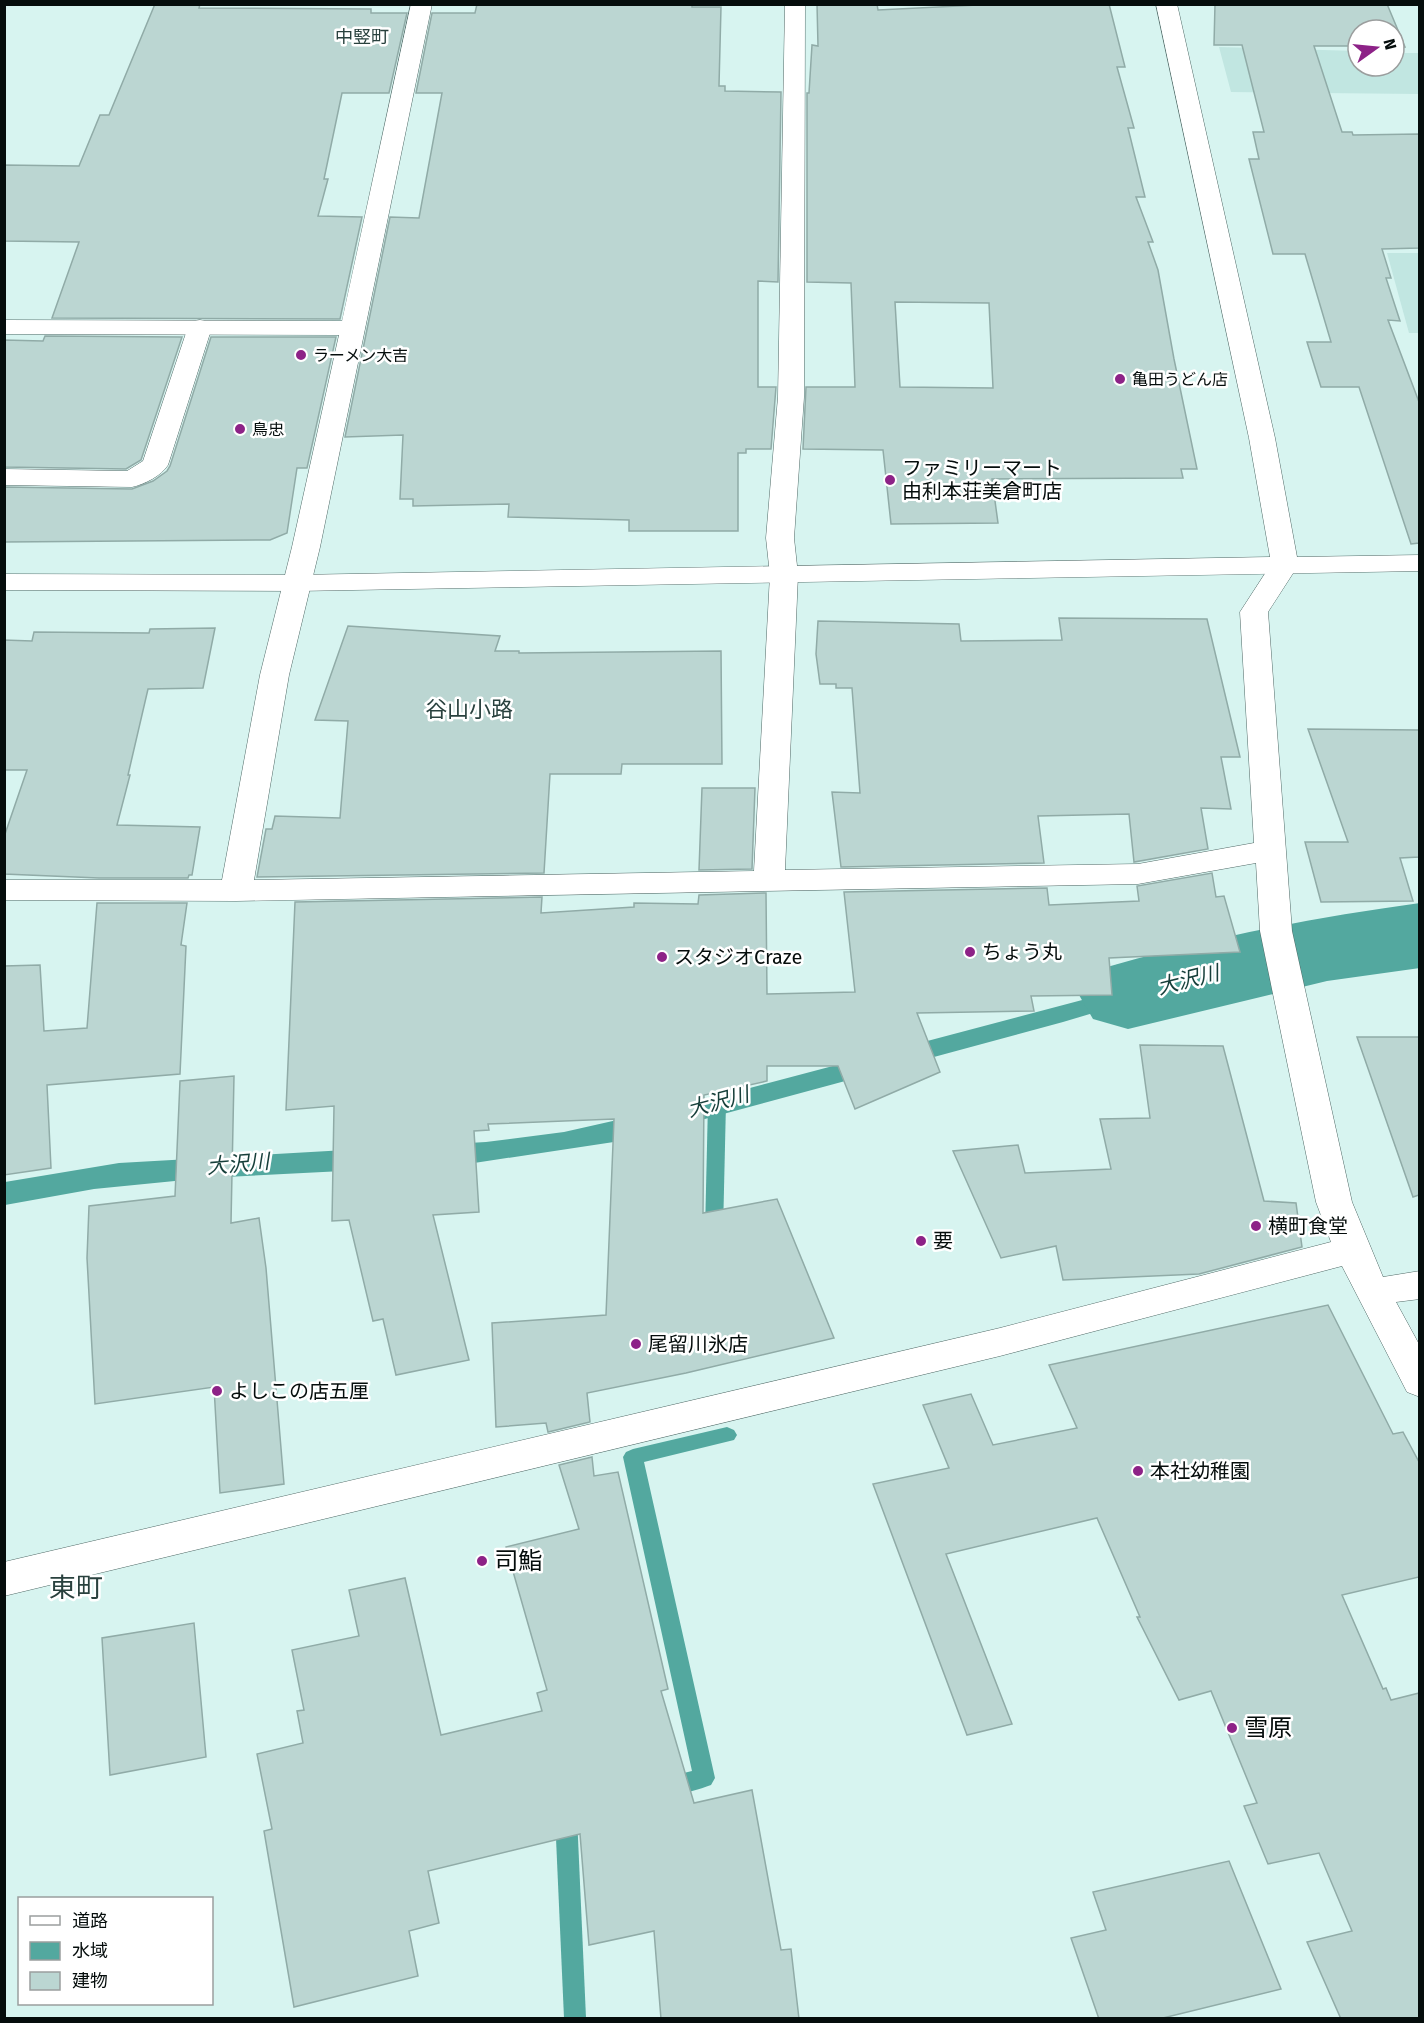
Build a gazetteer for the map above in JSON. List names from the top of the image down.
{
  "districts": ["中竪町", "谷山小路", "東町"],
  "water": ["大沢川"],
  "places": [
    "ラーメン大吉",
    "亀田うどん店",
    "鳥忠",
    "ファミリーマート 由利本荘美倉町店",
    "ちょう丸",
    "スタジオCraze",
    "横町食堂",
    "要",
    "尾留川氷店",
    "よしこの店五厘",
    "本社幼稚園",
    "司鮨",
    "雪原"
  ],
  "legend": ["道路", "水域", "建物"],
  "north": "right"
}
